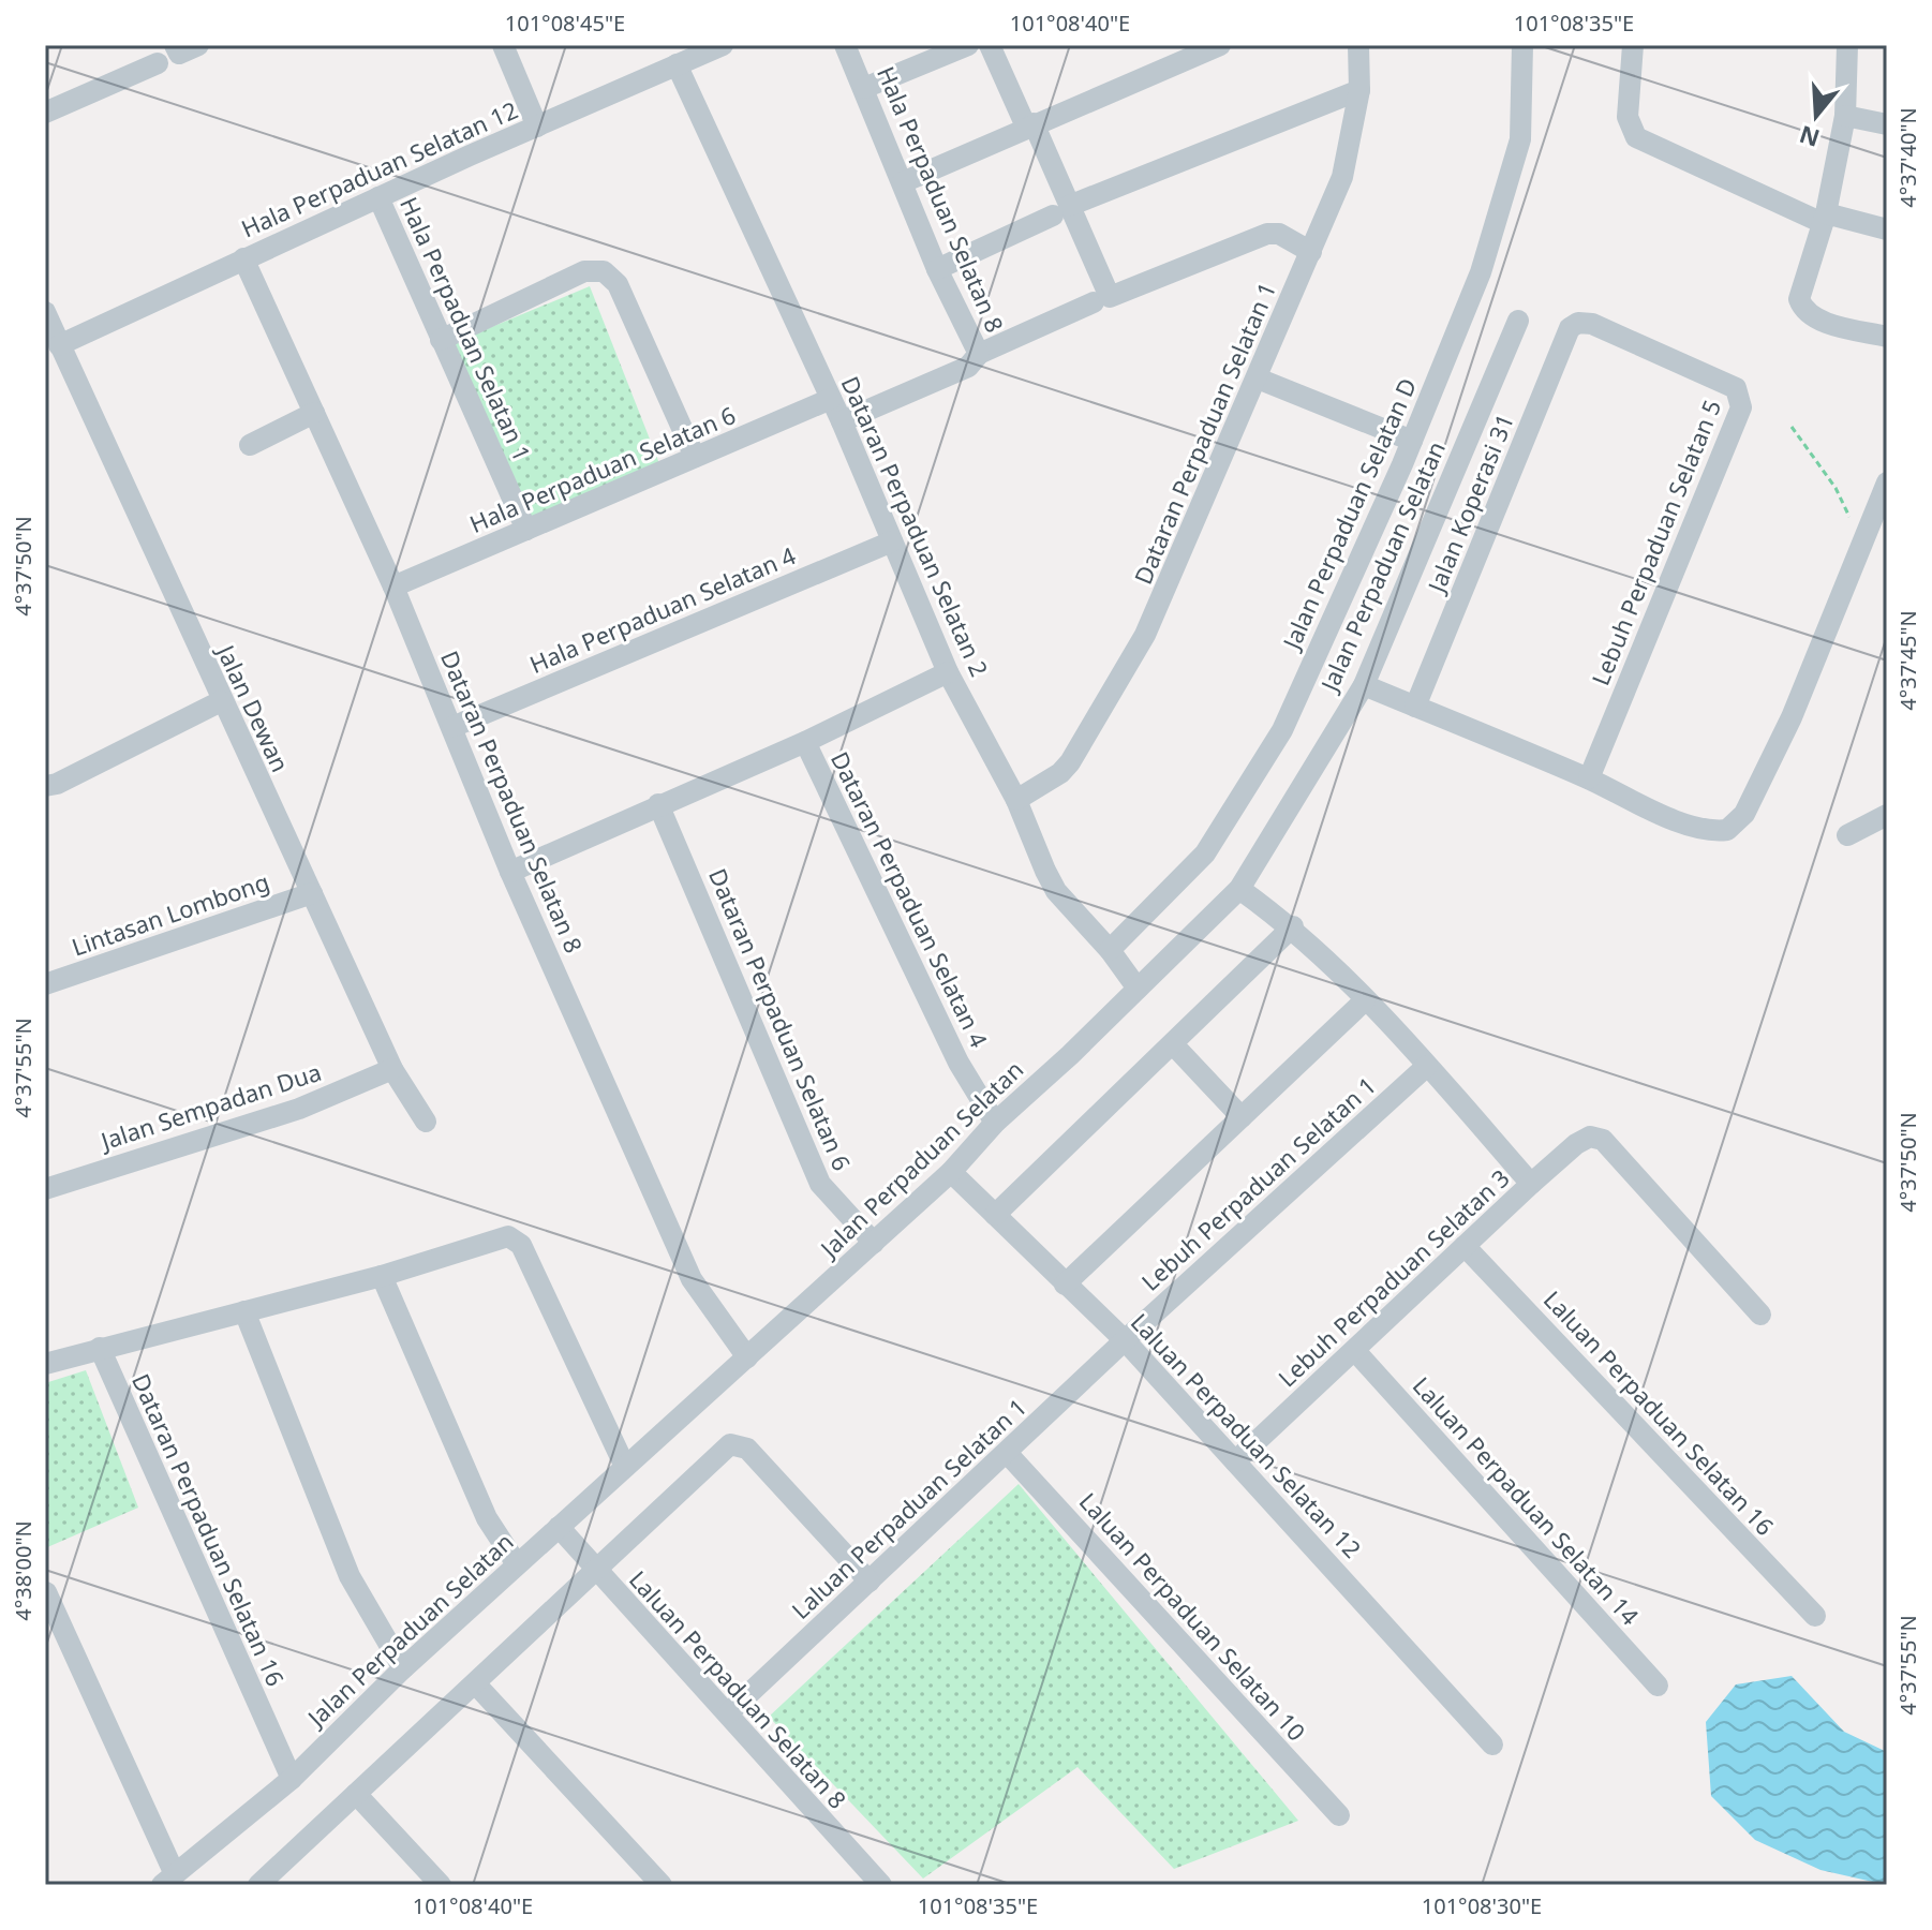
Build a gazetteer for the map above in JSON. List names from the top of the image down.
{
  "streets": {
    "street": [
      "Hala Perpaduan Selatan 12",
      "Hala Perpaduan Selatan 8",
      "Hala Perpaduan Selatan 1",
      "Dataran Perpaduan Selatan 1",
      "Hala Perpaduan Selatan 6",
      "Jalan Koperasi 31",
      "Jalan Perpaduan Selatan D",
      "Dataran Perpaduan Selatan 2",
      "Lebuh Perpaduan Selatan 5",
      "Jalan Perpaduan Selatan",
      "Hala Perpaduan Selatan 4",
      "Jalan Dewan",
      "Dataran Perpaduan Selatan 8",
      "Dataran Perpaduan Selatan 4",
      "Lintasan Lombong",
      "Dataran Perpaduan Selatan 6",
      "Jalan Sempadan Dua",
      "Lebuh Perpaduan Selatan 1",
      "Lebuh Perpaduan Selatan 3",
      "Laluan Perpaduan Selatan 16",
      "Laluan Perpaduan Selatan 12",
      "Laluan Perpaduan Selatan 14",
      "Laluan Perpaduan Selatan 1",
      "Dataran Perpaduan Selatan 16",
      "Laluan Perpaduan Selatan 10",
      "Laluan Perpaduan Selatan 8"
    ]
  },
  "crossings": [
    ["Hala Perpaduan Selatan 12", "Hala Perpaduan Selatan 1"],
    ["Hala Perpaduan Selatan 12", "Dataran Perpaduan Selatan 2"],
    ["Hala Perpaduan Selatan 12", "Jalan Dewan"],
    ["Hala Perpaduan Selatan 12", "Dataran Perpaduan Selatan 8"],
    ["Hala Perpaduan Selatan 8", "Dataran Perpaduan Selatan 1"],
    ["Hala Perpaduan Selatan 1", "Hala Perpaduan Selatan 6"],
    ["Dataran Perpaduan Selatan 1", "Dataran Perpaduan Selatan 2"],
    ["Hala Perpaduan Selatan 6", "Dataran Perpaduan Selatan 2"],
    ["Hala Perpaduan Selatan 6", "Dataran Perpaduan Selatan 8"],
    ["Jalan Koperasi 31", "Lebuh Perpaduan Selatan 5"],
    ["Jalan Perpaduan Selatan D", "Dataran Perpaduan Selatan 2"],
    ["Dataran Perpaduan Selatan 2", "Jalan Perpaduan Selatan"],
    ["Dataran Perpaduan Selatan 2", "Hala Perpaduan Selatan 4"],
    ["Jalan Perpaduan Selatan", "Dataran Perpaduan Selatan 8"],
    ["Jalan Perpaduan Selatan", "Dataran Perpaduan Selatan 4"],
    ["Jalan Perpaduan Selatan", "Dataran Perpaduan Selatan 6"],
    ["Jalan Perpaduan Selatan", "Laluan Perpaduan Selatan 12"],
    ["Jalan Perpaduan Selatan", "Dataran Perpaduan Selatan 16"],
    ["Jalan Perpaduan Selatan", "Laluan Perpaduan Selatan 8"],
    ["Hala Perpaduan Selatan 4", "Dataran Perpaduan Selatan 8"],
    ["Jalan Dewan", "Lintasan Lombong"],
    ["Jalan Dewan", "Jalan Sempadan Dua"],
    ["Lebuh Perpaduan Selatan 1", "Laluan Perpaduan Selatan 12"],
    ["Lebuh Perpaduan Selatan 1", "Laluan Perpaduan Selatan 1"],
    ["Lebuh Perpaduan Selatan 3", "Laluan Perpaduan Selatan 16"],
    ["Lebuh Perpaduan Selatan 3", "Laluan Perpaduan Selatan 12"],
    ["Lebuh Perpaduan Selatan 3", "Laluan Perpaduan Selatan 14"],
    ["Laluan Perpaduan Selatan 12", "Laluan Perpaduan Selatan 1"],
    ["Laluan Perpaduan Selatan 1", "Laluan Perpaduan Selatan 10"],
    ["Laluan Perpaduan Selatan 1", "Laluan Perpaduan Selatan 8"]
  ],
  "north": "bottom",
  "coordinates": [
    "101°08'45\"E",
    "101°08'40\"E",
    "101°08'35\"E",
    "4°37'40\"N",
    "4°37'50\"N",
    "4°37'45\"N",
    "4°37'55\"N",
    "4°38'00\"N",
    "101°08'30\"E"
  ]
}
